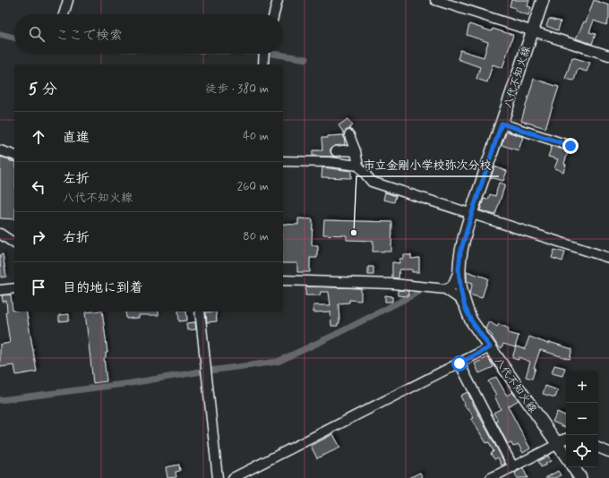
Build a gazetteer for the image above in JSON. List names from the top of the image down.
{
  "streets": {
    "main road": ["八代不知火線"]
  },
  "places": ["市立金剛小学校弥次分校"],
  "page": {
    "search": "ここで検索",
    "heading": ["5 分", "徒歩 · 380 m"],
    "list": [
      ["直進", "40 m"],
      ["左折", "八代不知火線", "260 m"],
      ["右折", "80 m"],
      "目的地に到着"
    ],
    "map_buttons": ["+", "−"]
  }
}
